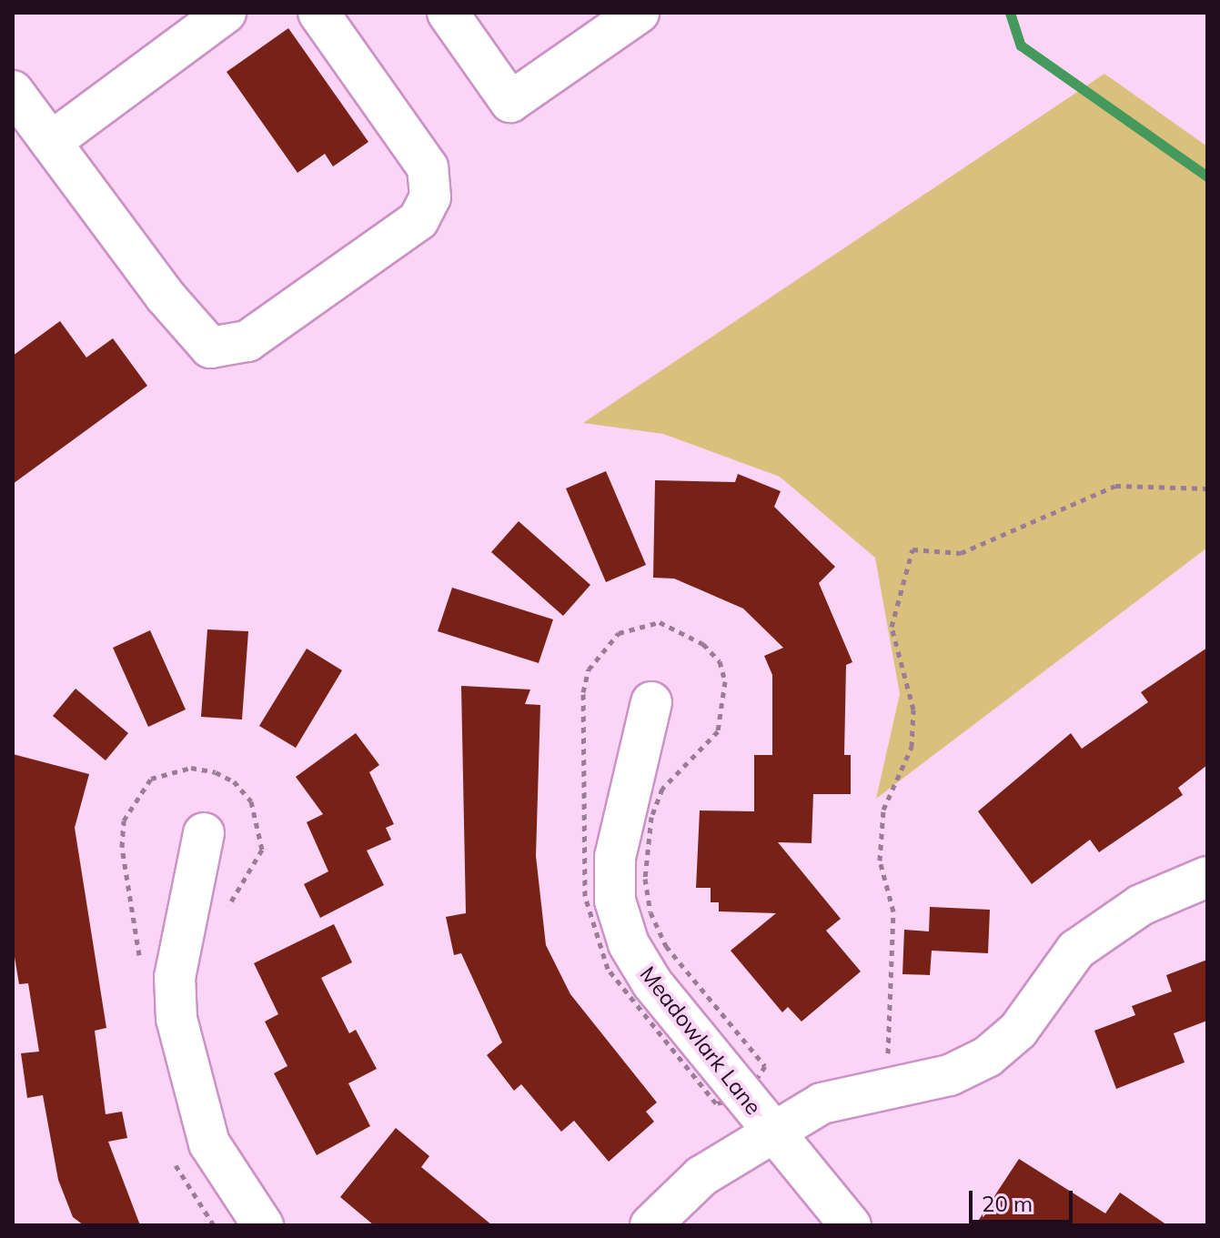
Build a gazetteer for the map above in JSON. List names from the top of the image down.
{
  "streets": {
    "street": ["Meadowlark Lane"]
  },
  "scale_bar": "20 m"
}
